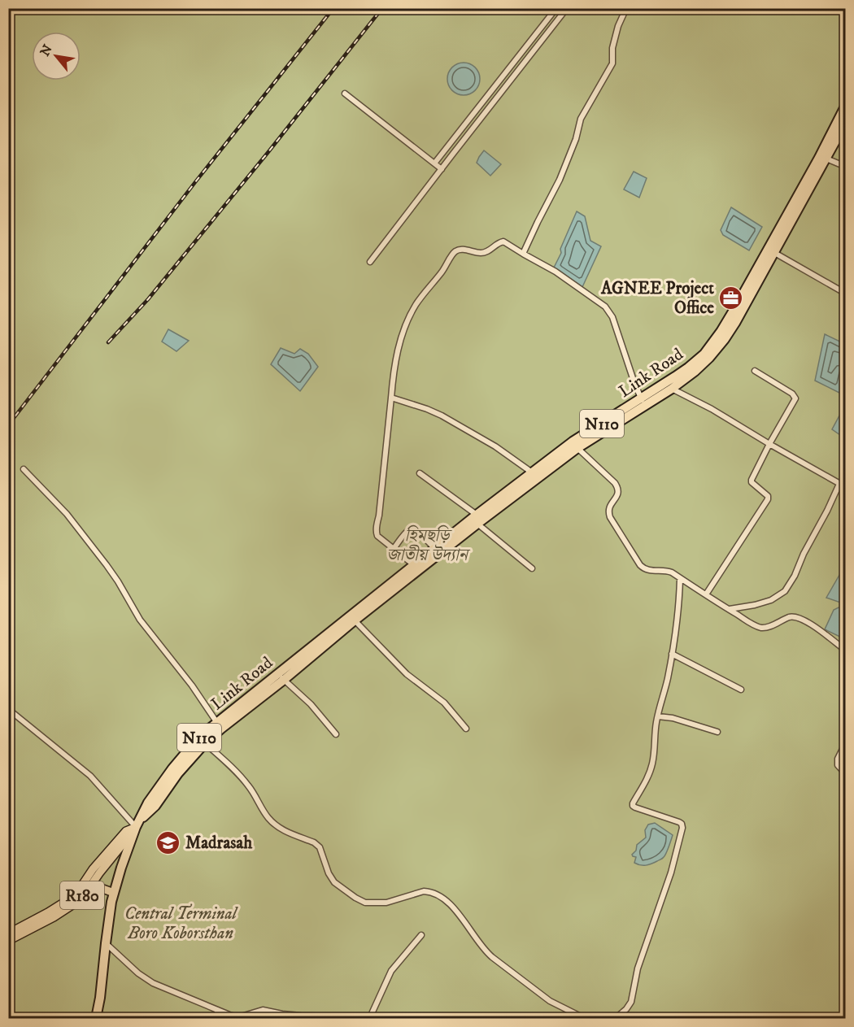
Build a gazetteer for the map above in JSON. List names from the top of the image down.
{
  "streets": {
    "highway": ["Link Road", "N110"],
    "main road": ["R180"]
  },
  "crossings": [
    ["Link Road", "N110"],
    ["N110", "R180"]
  ],
  "parks": ["হিমছড়ি জাতীয় উদ্যান", "Central Terminal Boro Koborsthan"],
  "places": {
    "office": ["AGNEE Project Office"],
    "school or university": ["Madrasah"]
  },
  "north": "top left"
}
